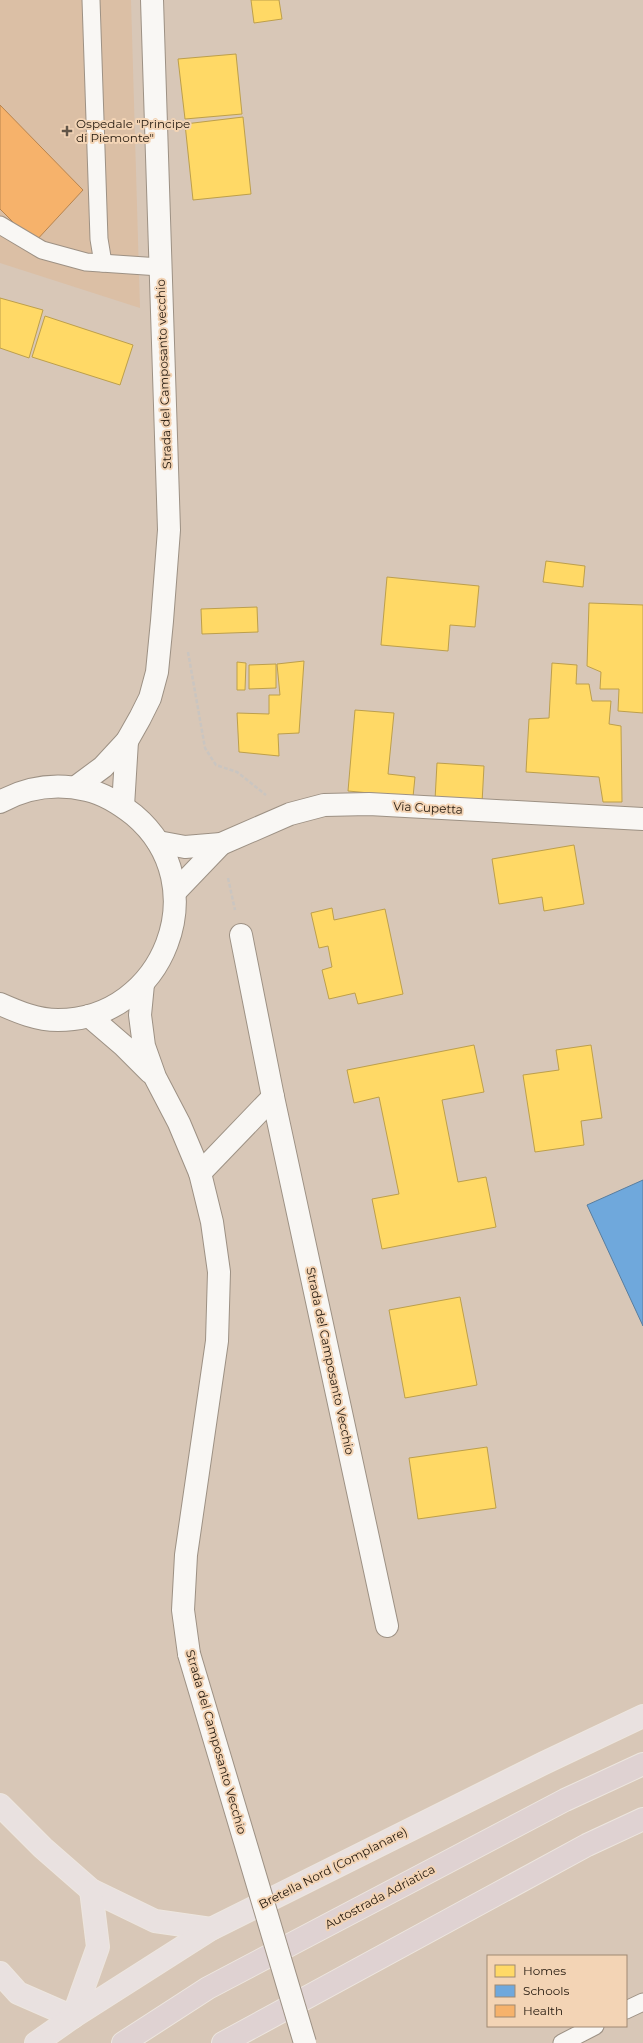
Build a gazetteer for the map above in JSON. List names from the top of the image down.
{
  "streets": {
    "highway": ["Autostrada Adriatica"],
    "main road": ["Bretella Nord (Complanare)"],
    "street": ["Strada del Camposanto vecchio", "Via Cupetta", "Strada del Camposanto Vecchio"]
  },
  "places": {
    "health": ["Ospedale \"Principe di Piemonte\""]
  },
  "legend": ["Homes", "Schools", "Health"]
}
